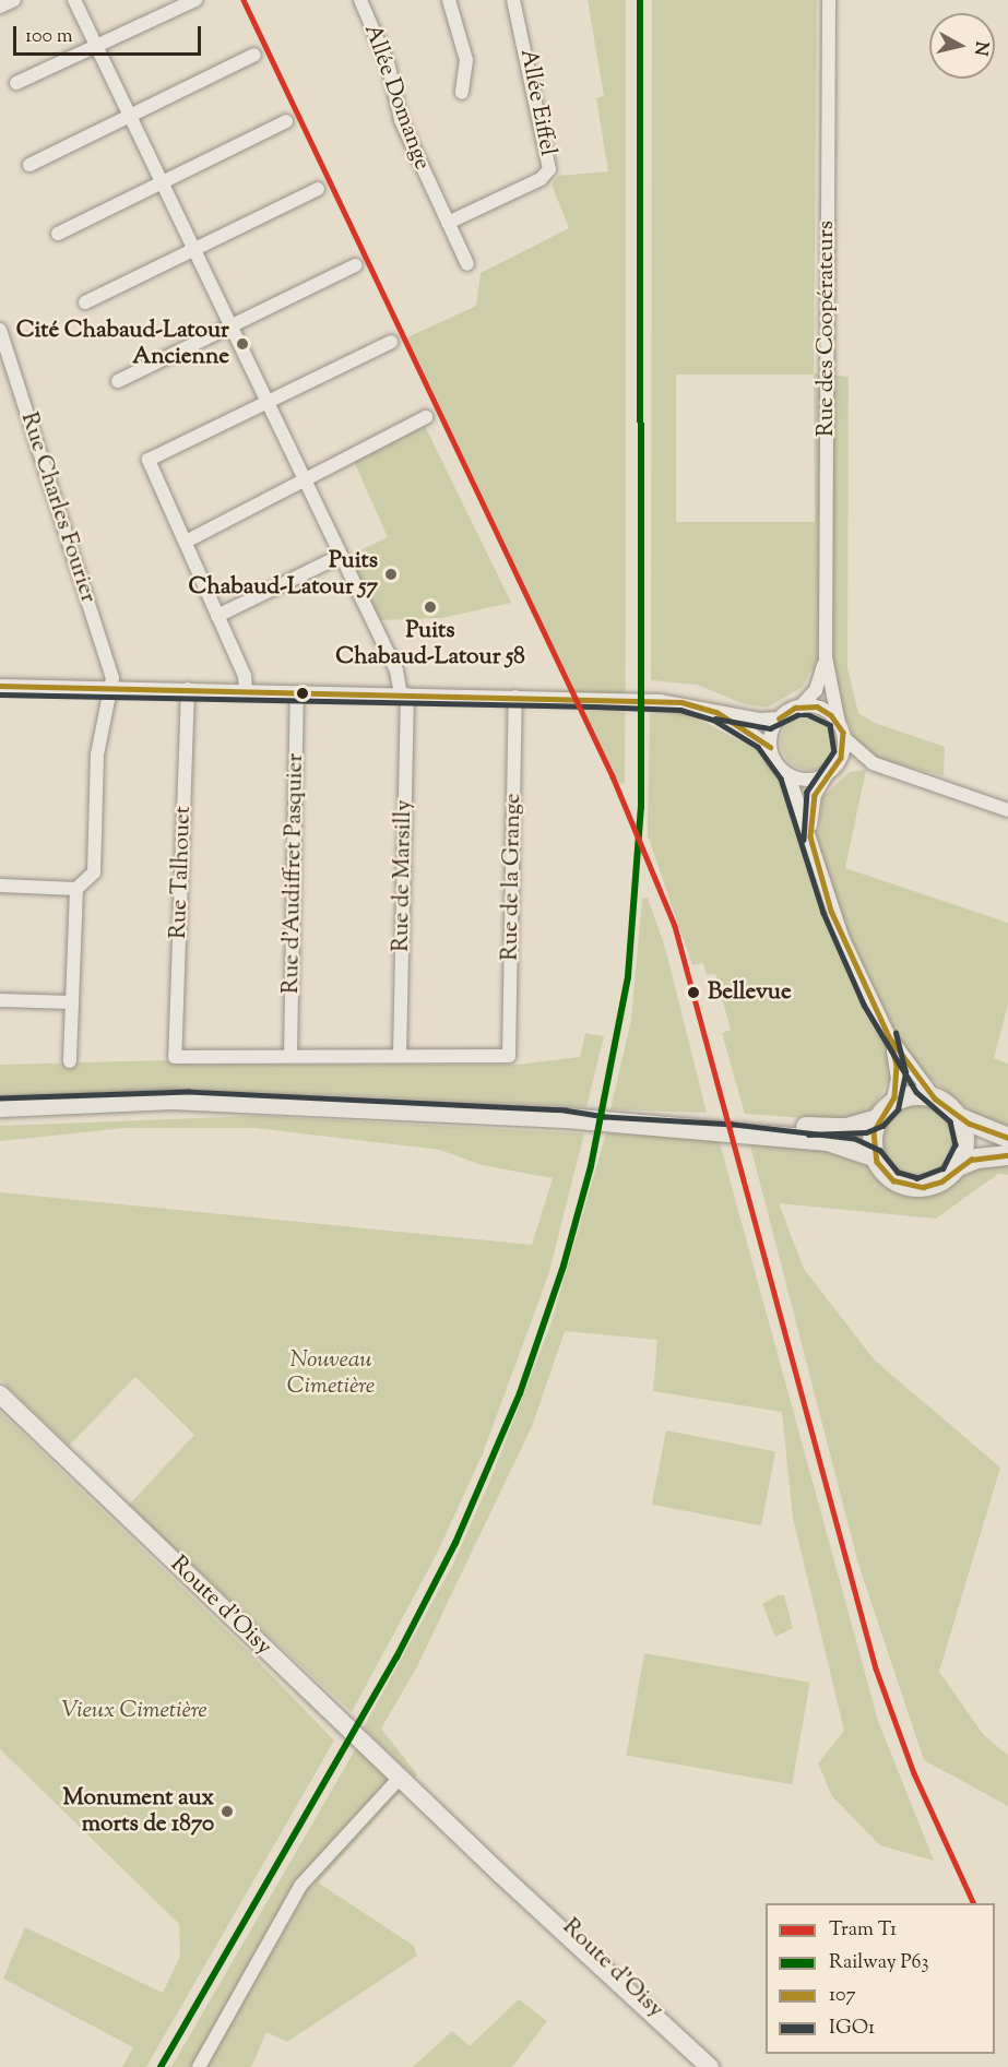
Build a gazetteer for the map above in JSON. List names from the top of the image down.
{
  "streets": {
    "street": [
      "Allée Domange",
      "Allée Eiffel",
      "Rue des Coopérateurs",
      "Rue Charles Fourier",
      "Rue Talhouet",
      "Rue d'Audiffret Pasquier",
      "Rue de Marsilly",
      "Rue de la Grange",
      "Route d'Oisy"
    ]
  },
  "crossings": [
    ["Allée Domange", "Allée Eiffel"],
    ["Rue Talhouet", "Rue d'Audiffret Pasquier"],
    ["Rue de Marsilly", "Rue de la Grange"]
  ],
  "parks": ["Nouveau Cimetière", "Vieux Cimetière"],
  "places": [
    "Cité Chabaud-Latour Ancienne",
    "Puits Chabaud-Latour 57",
    "Puits Chabaud-Latour 58",
    "Bellevue",
    "Monument aux morts de 1870"
  ],
  "lines": [
    "tram line T1",
    "rail line P63",
    "transit line 107",
    "transit line IGO1"
  ],
  "legend": [
    "Tram T1",
    "Railway P63",
    "107",
    "IGO1"
  ],
  "scale_bar": "100 m",
  "north": "right"
}
